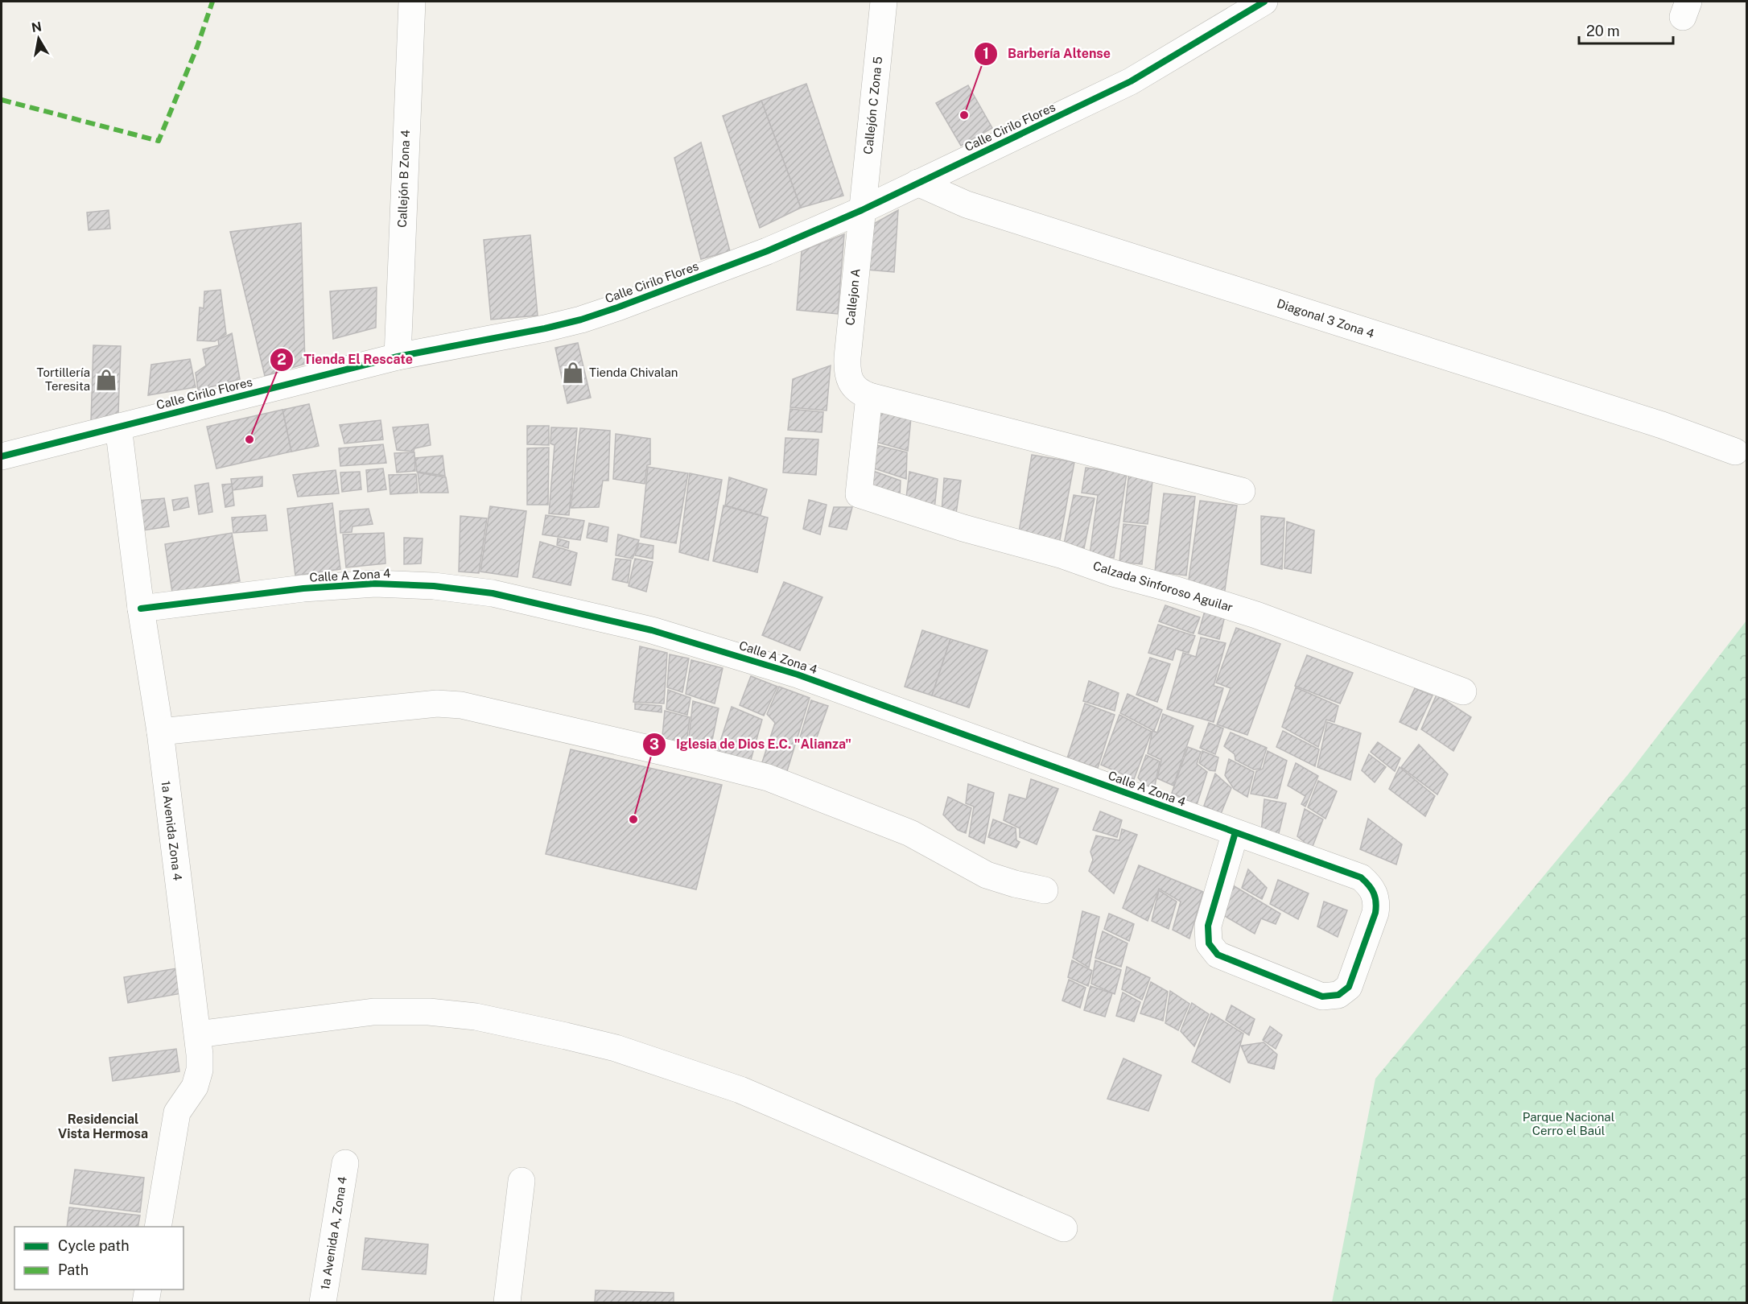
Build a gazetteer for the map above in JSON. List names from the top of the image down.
{
  "streets": {
    "street": [
      "Callejón C Zona 5",
      "Calle Cirilo Flores",
      "Callejón B Zona 4",
      "Callejon A",
      "Diagonal 3 Zona 4",
      "Calle A Zona 4",
      "Calzada Sinforoso Aguilar",
      "1a Avenida Zona 4",
      "1a Avenida A, Zona 4"
    ]
  },
  "crossings": [
    ["Callejón C Zona 5", "Calle Cirilo Flores"],
    ["Callejón C Zona 5", "Callejon A"],
    ["Calle Cirilo Flores", "Callejón B Zona 4"],
    ["Calle Cirilo Flores", "Callejon A"],
    ["Calle Cirilo Flores", "Diagonal 3 Zona 4"],
    ["Calle Cirilo Flores", "1a Avenida Zona 4"],
    ["Callejon A", "Calzada Sinforoso Aguilar"],
    ["Calle A Zona 4", "1a Avenida Zona 4"]
  ],
  "districts": ["Residencial Vista Hermosa"],
  "parks": ["Parque Nacional Cerro el Baúl"],
  "places": {
    "other": ["Barbería Altense", "Tienda El Rescate", "Iglesia de Dios E.C. \"Alianza\""],
    "shop": ["Tienda Chivalan", "Tortillería Teresita"]
  },
  "legend": ["Cycle path", "Path"],
  "scale_bar": "20 m",
  "north": "top"
}
